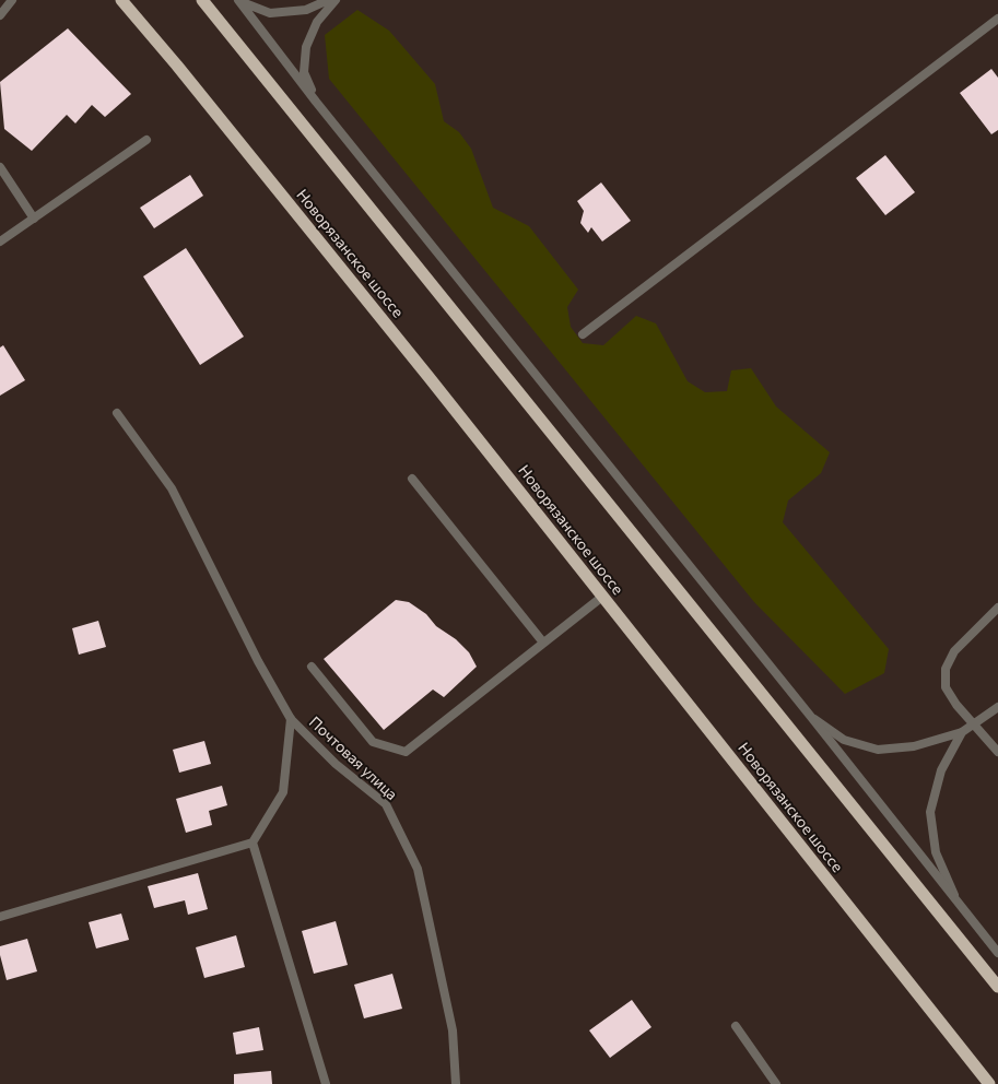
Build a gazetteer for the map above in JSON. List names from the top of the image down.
{
  "streets": {
    "highway": ["Новорязанское шоссе"],
    "street": ["Почтовая улица"]
  }
}
